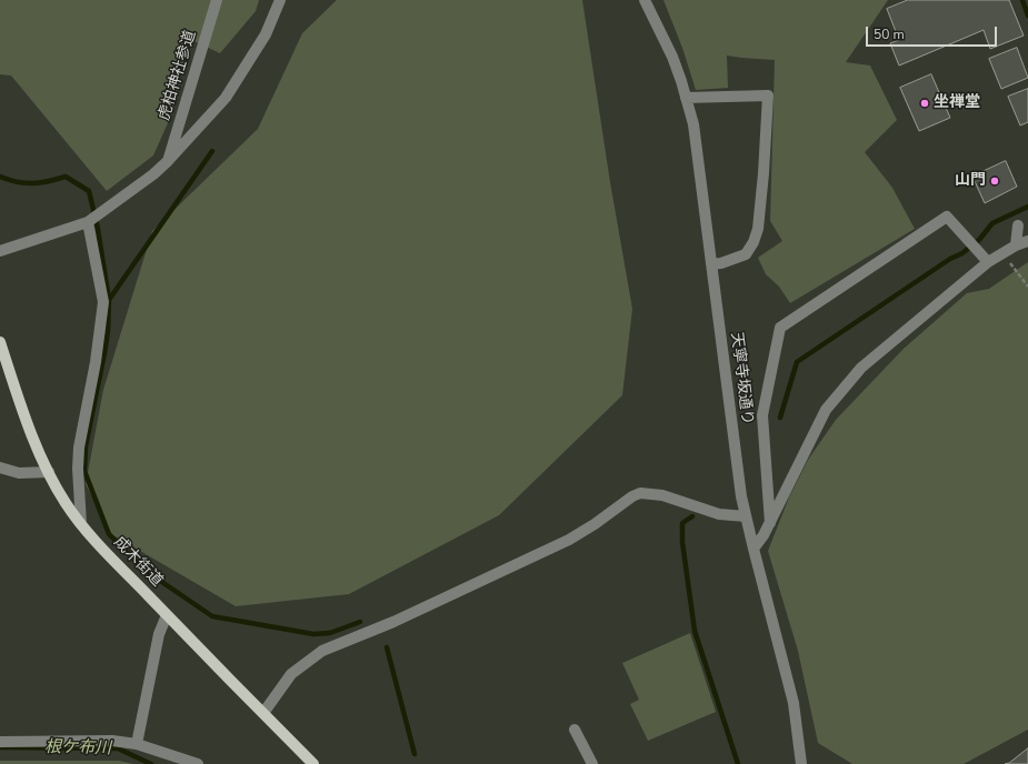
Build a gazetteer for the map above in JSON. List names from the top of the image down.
{
  "streets": {
    "main road": ["成木街道"],
    "street": ["虎柏神社参道", "天寧寺坂通り"]
  },
  "water": ["根ケ布川"],
  "places": ["坐禅堂", "山門"],
  "scale_bar": "50 m"
}
